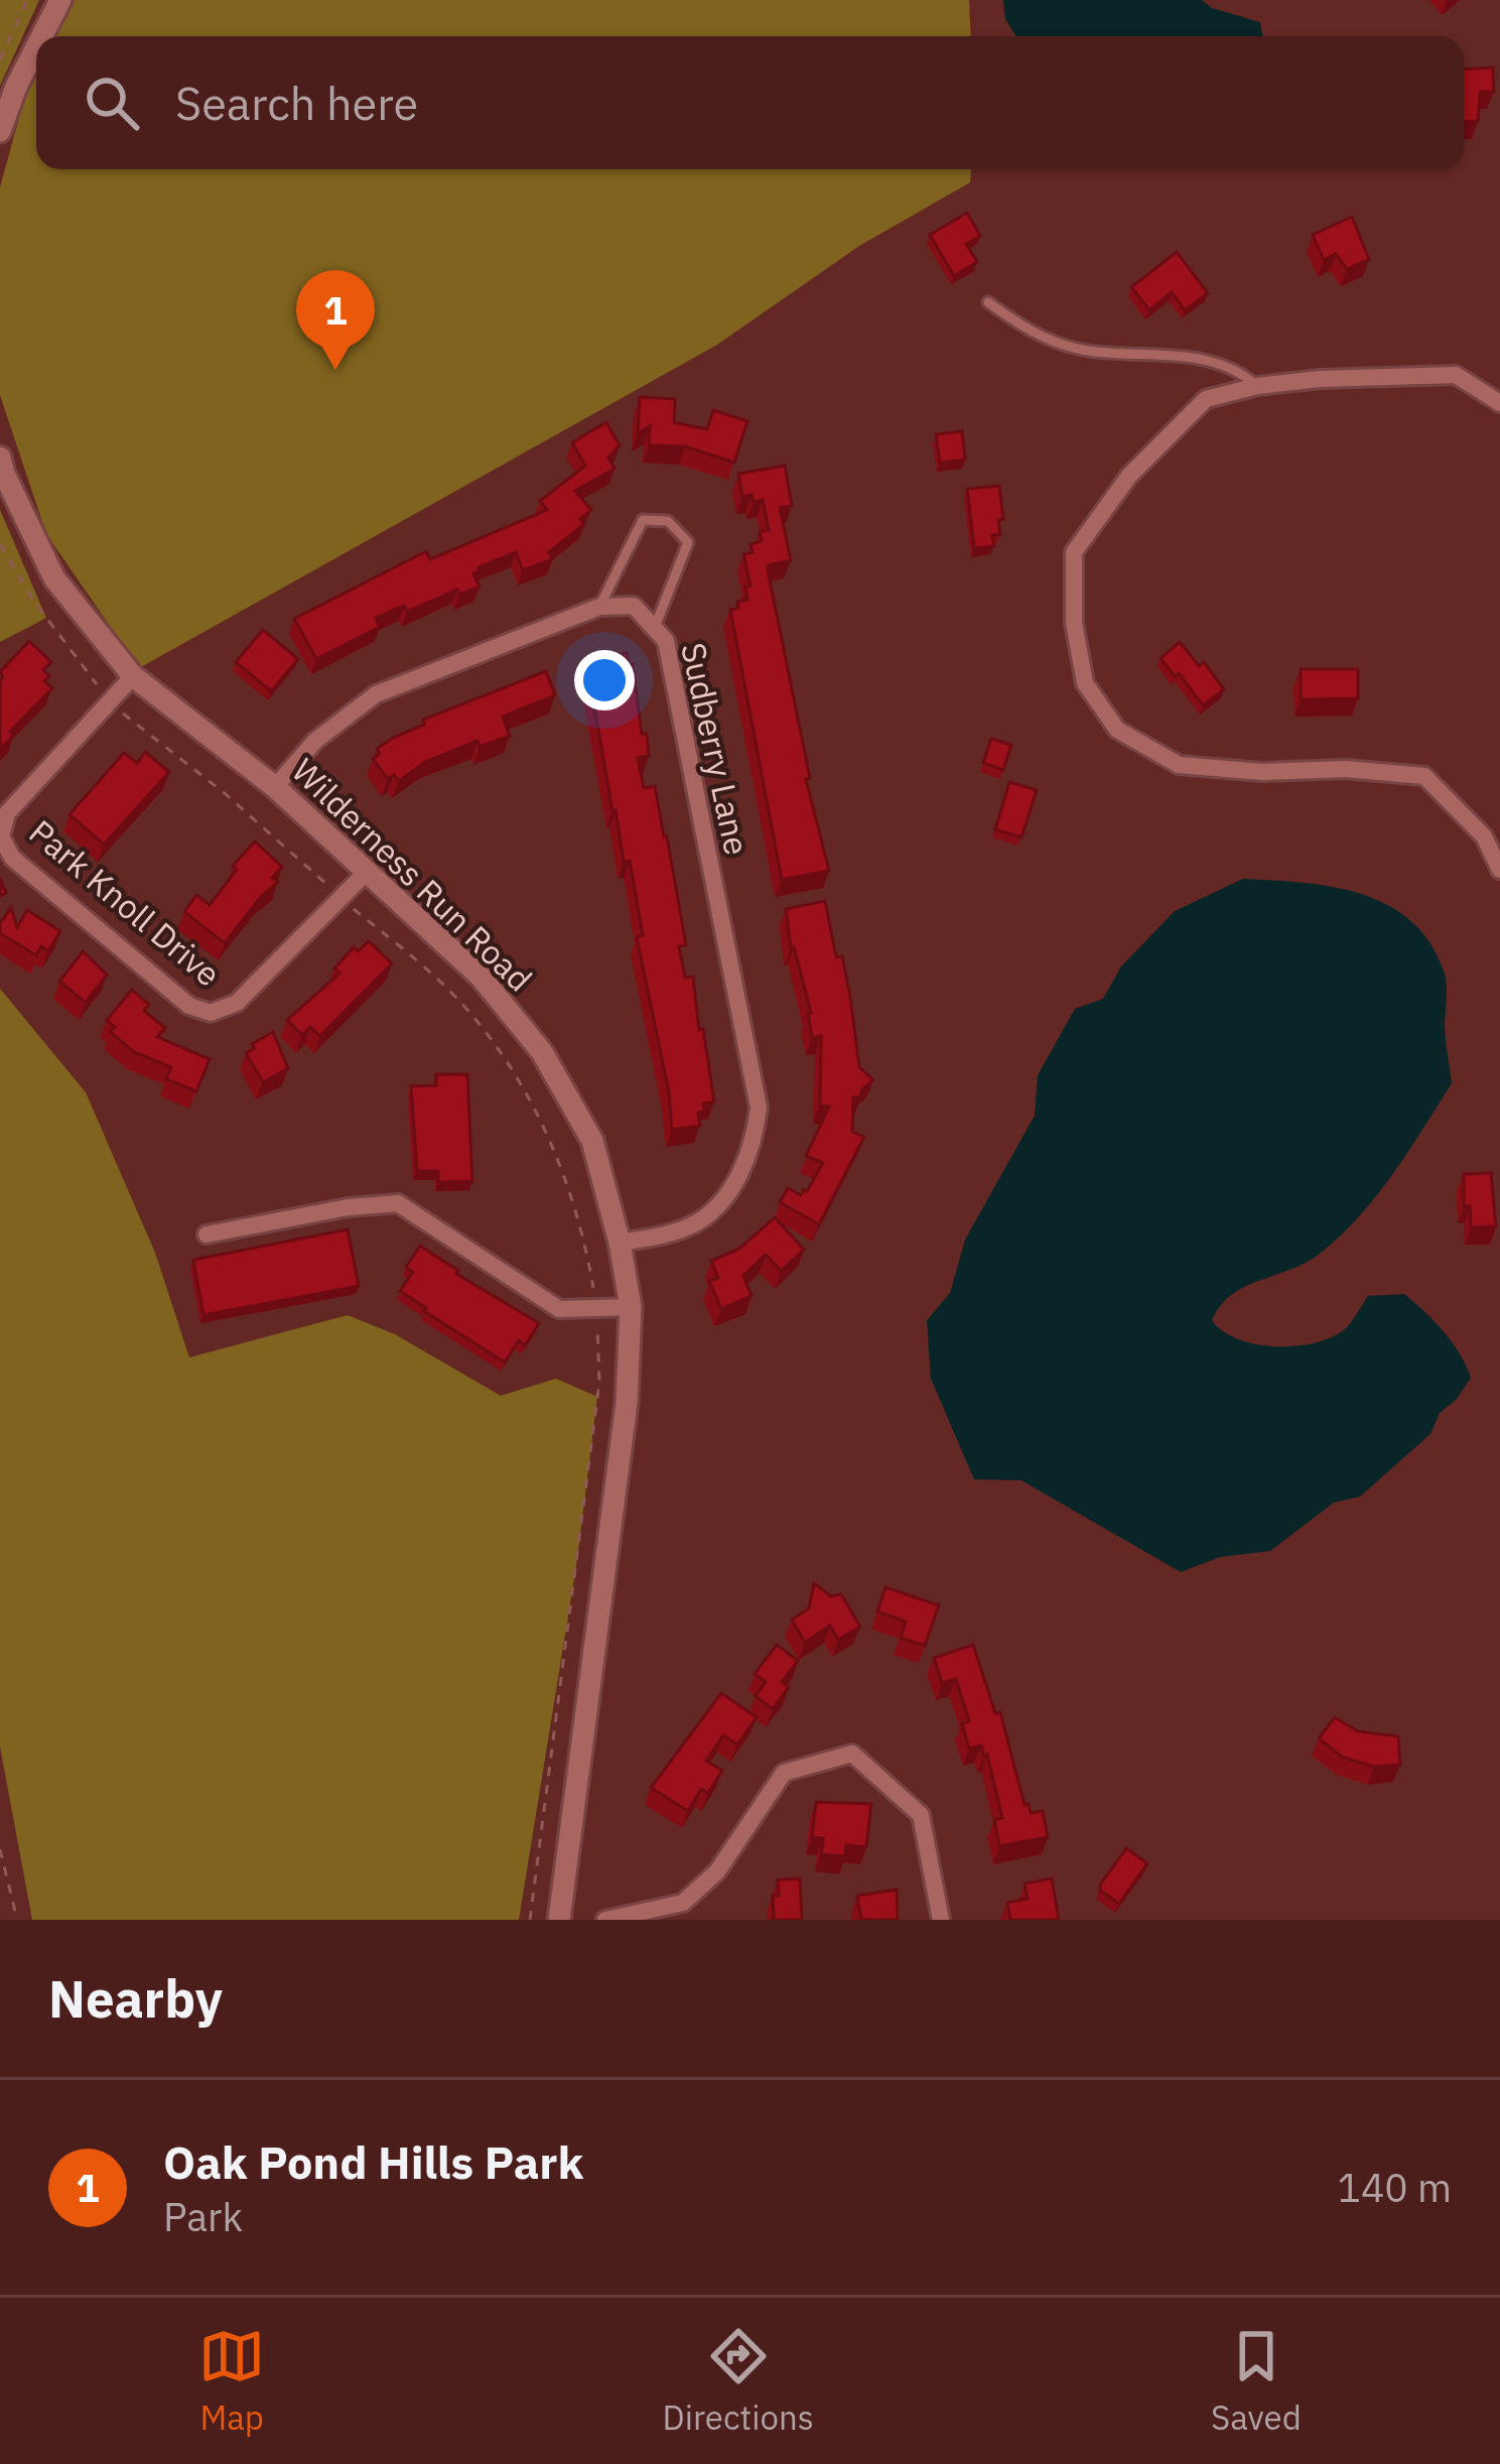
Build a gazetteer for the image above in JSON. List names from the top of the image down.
{
  "streets": {
    "street": ["Sudberry Lane", "Wilderness Run Road", "Park Knoll Drive"]
  },
  "crossings": [
    ["Sudberry Lane", "Wilderness Run Road"],
    ["Wilderness Run Road", "Park Knoll Drive"]
  ],
  "page": {
    "search": "Search here",
    "pins": "1",
    "heading": "Nearby",
    "list": [
      {
        "mark": "1",
        "name": "Oak Pond Hills Park",
        "note": "Park",
        "value": "140 m"
      }
    ],
    "nav": ["Map", "Directions", "Saved"]
  }
}
